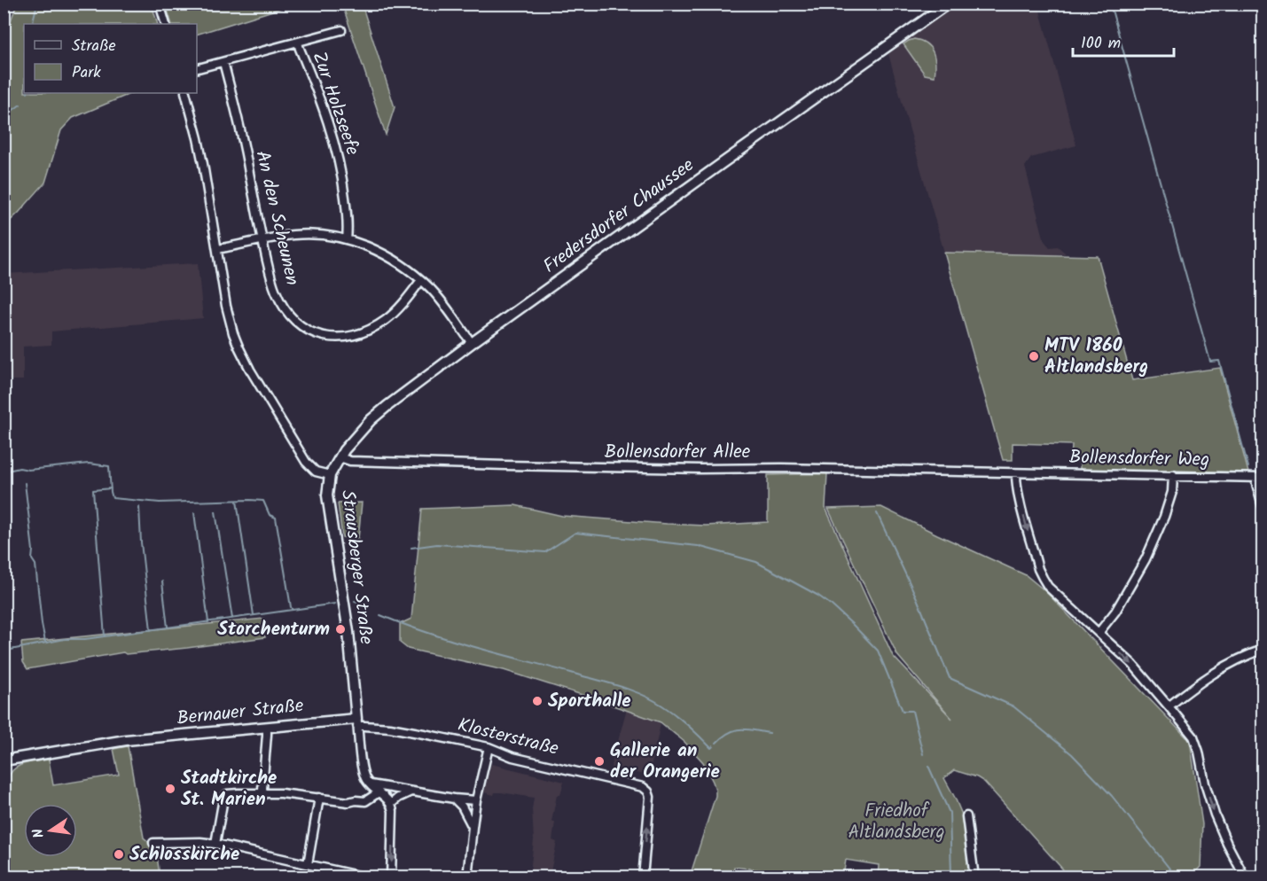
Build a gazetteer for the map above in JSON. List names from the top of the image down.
{
  "streets": {
    "main road": ["Fredersdorfer Chaussee", "Strausberger Straße", "Bernauer Straße"],
    "street": [
      "Zur Holzseefe",
      "An den Scheunen",
      "Bollensdorfer Allee",
      "Bollensdorfer Weg",
      "Klosterstraße"
    ]
  },
  "crossings": [
    ["Zur Holzseefe", "An den Scheunen"],
    ["Fredersdorfer Chaussee", "Bollensdorfer Allee"],
    ["Fredersdorfer Chaussee", "Strausberger Straße"],
    ["Bollensdorfer Allee", "Bollensdorfer Weg"],
    ["Strausberger Straße", "Bernauer Straße"],
    ["Strausberger Straße", "Klosterstraße"],
    ["Bernauer Straße", "Klosterstraße"]
  ],
  "parks": ["Friedhof Altlandsberg"],
  "places": [
    "MTV 1860 Altlandsberg",
    "Storchenturm",
    "Sporthalle",
    "Gallerie an der Orangerie",
    "Stadtkirche St. Marien",
    "Schlosskirche"
  ],
  "legend": ["Straße", "Park"],
  "scale_bar": "100 m",
  "north": "left"
}
